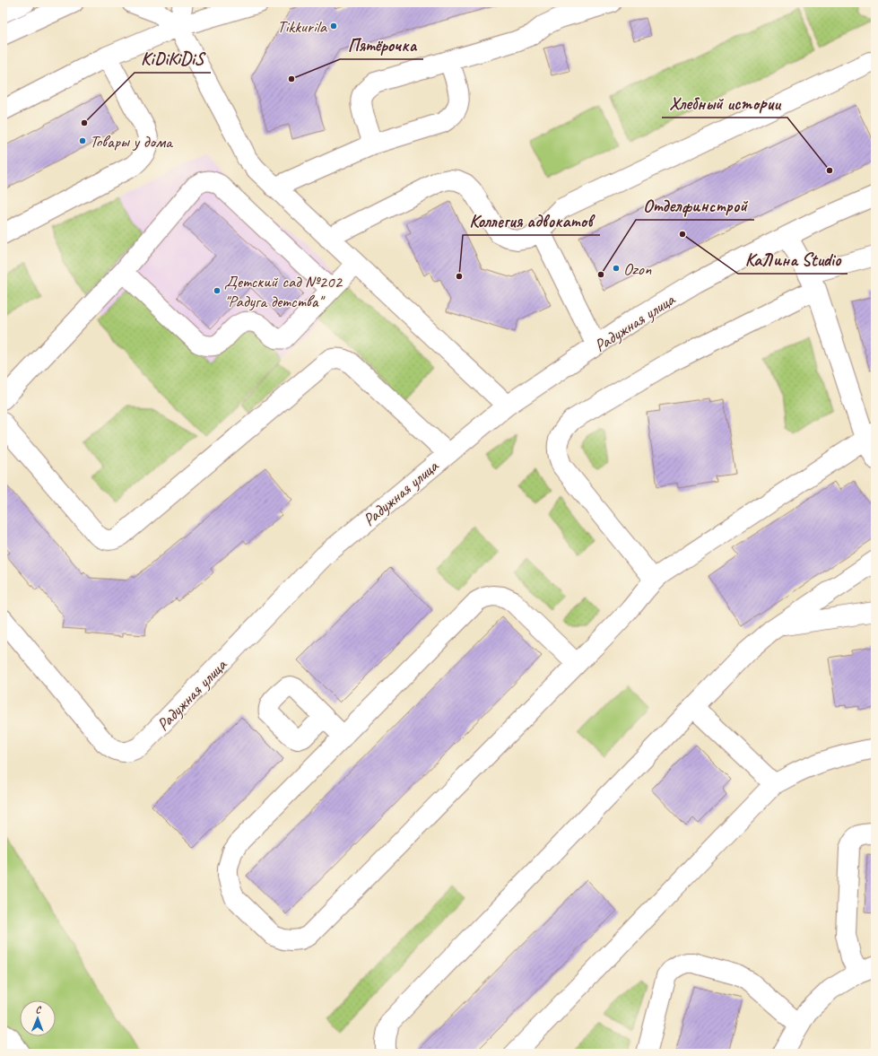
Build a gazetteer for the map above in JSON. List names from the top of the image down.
{
  "streets": {
    "street": ["Радужная улица"]
  },
  "places": [
    "Tikkurila",
    "Пятёрочка",
    "KiDiKiDiS",
    "Товары у дома",
    "Хлебный истории",
    "КаЛина Studio",
    "Ozon",
    "Отделфинстрой",
    "Коллегия адвокатов",
    "Детский сад №202 \"Радуга детства\""
  ],
  "north": "top"
}
